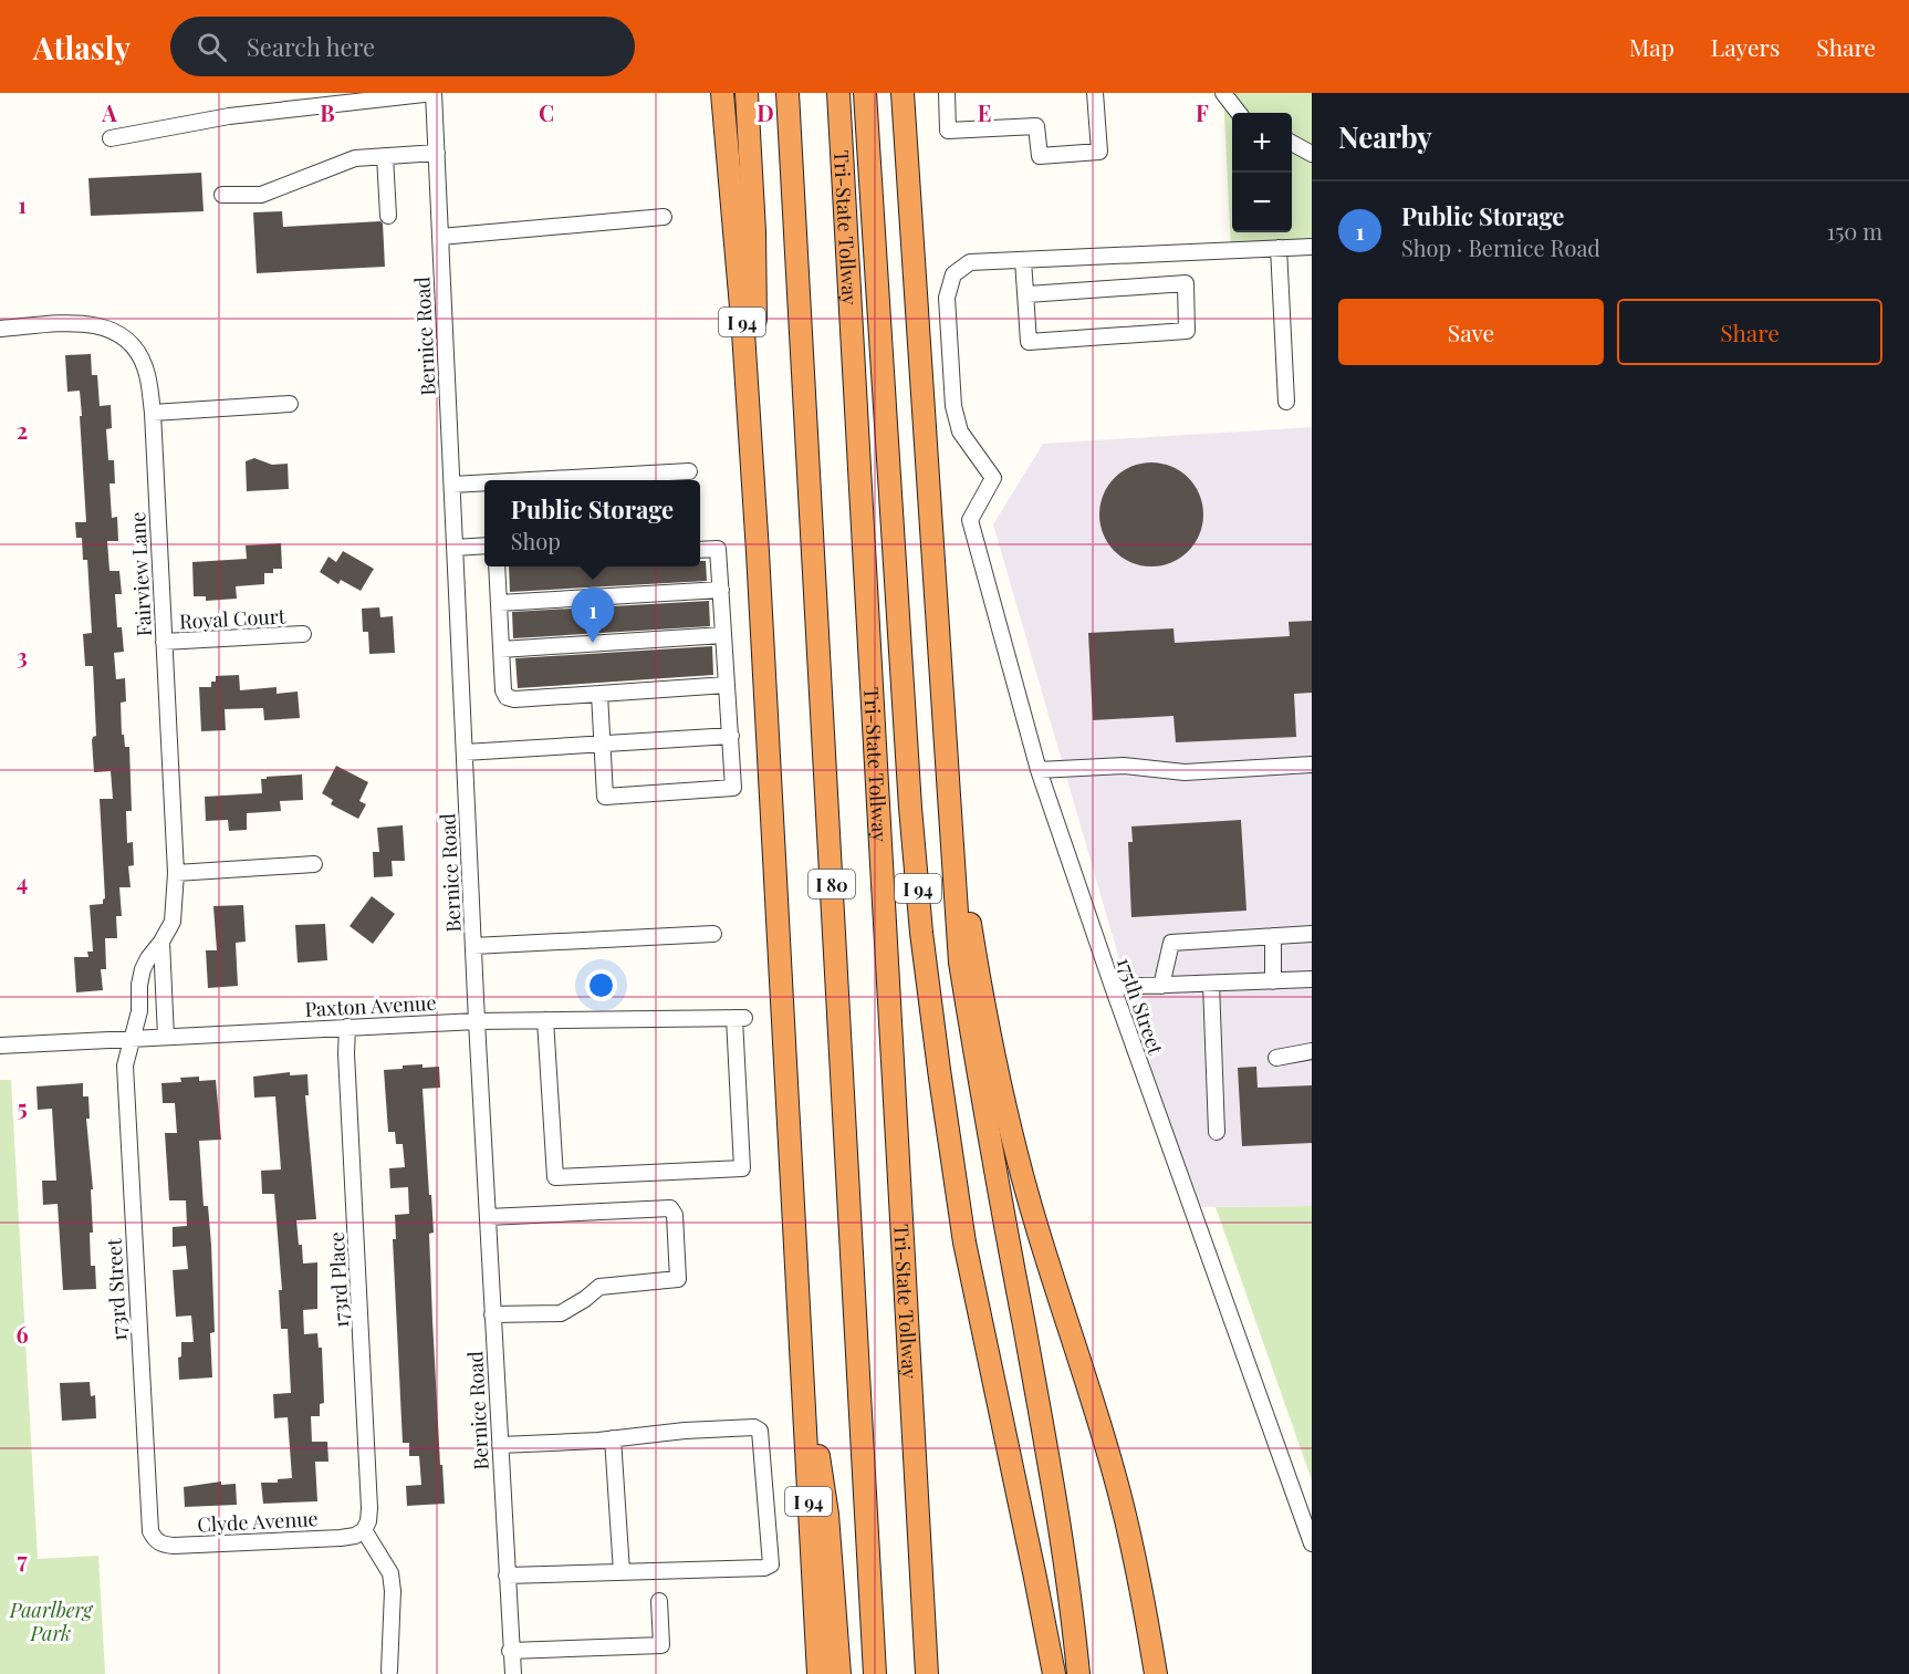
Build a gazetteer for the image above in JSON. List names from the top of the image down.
{
  "streets": {
    "highway": ["Tri-State Tollway", "I 94", "I 80"],
    "street": [
      "Bernice Road",
      "Fairview Lane",
      "Royal Court",
      "Paxton Avenue",
      "175th Street",
      "173rd Place",
      "173rd Street",
      "Clyde Avenue"
    ]
  },
  "crossings": [
    ["Bernice Road", "Paxton Avenue"],
    ["Fairview Lane", "Royal Court"],
    ["Fairview Lane", "Paxton Avenue"],
    ["Fairview Lane", "173rd Street"],
    ["Paxton Avenue", "173rd Place"],
    ["Paxton Avenue", "173rd Street"],
    ["173rd Place", "Clyde Avenue"],
    ["173rd Street", "Clyde Avenue"]
  ],
  "parks": ["Paarlberg Park"],
  "page": {
    "header": "Atlasly",
    "search": "Search here",
    "nav": ["Map", "Layers", "Share"],
    "heading": "Nearby",
    "map_buttons": ["+", "−"],
    "list": [
      {
        "mark": "1",
        "name": "Public Storage",
        "note": "Shop · Bernice Road",
        "value": "150 m"
      }
    ],
    "buttons": ["Save", "Share"],
    "popup": ["Public Storage", "Shop"],
    "pins": "1"
  },
  "grid": {
    "columns": [
      "A",
      "B",
      "C",
      "D",
      "E",
      "F"
    ],
    "rows": [
      "1",
      "2",
      "3",
      "4",
      "5",
      "6",
      "7"
    ]
  }
}
